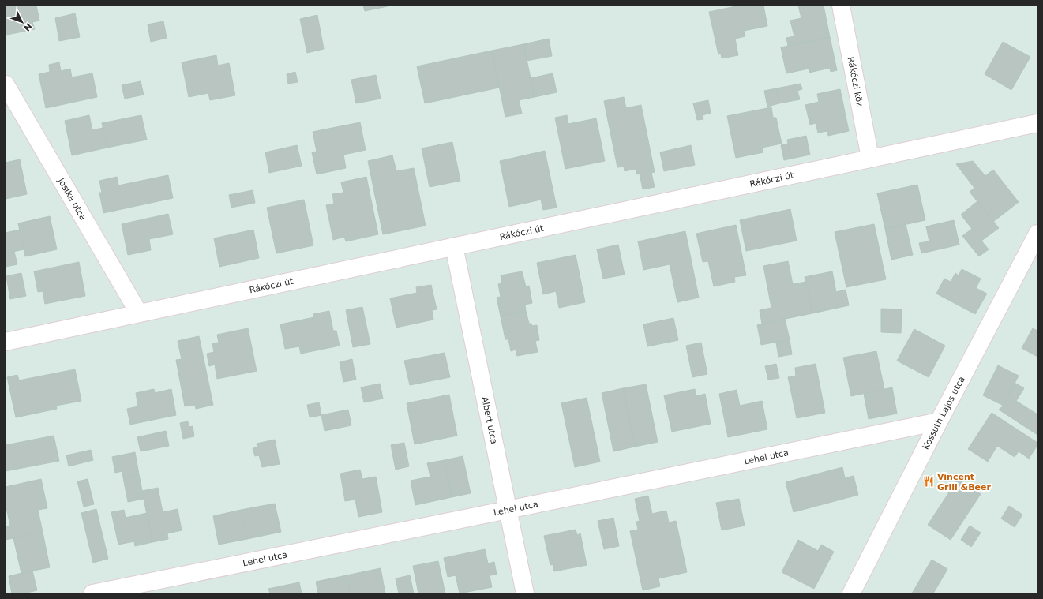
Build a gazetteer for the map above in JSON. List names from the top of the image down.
{
  "streets": {
    "street": [
      "Rákóczi köz",
      "Rákóczi út",
      "Jósika utca",
      "Kossuth Lajos utca",
      "Albert utca",
      "Lehel utca"
    ]
  },
  "crossings": [
    ["Rákóczi köz", "Rákóczi út"],
    ["Rákóczi út", "Jósika utca"],
    ["Rákóczi út", "Albert utca"],
    ["Kossuth Lajos utca", "Lehel utca"],
    ["Albert utca", "Lehel utca"]
  ],
  "places": {
    "restaurant": ["Vincent Grill &Beer"]
  },
  "north": "bottom right"
}
